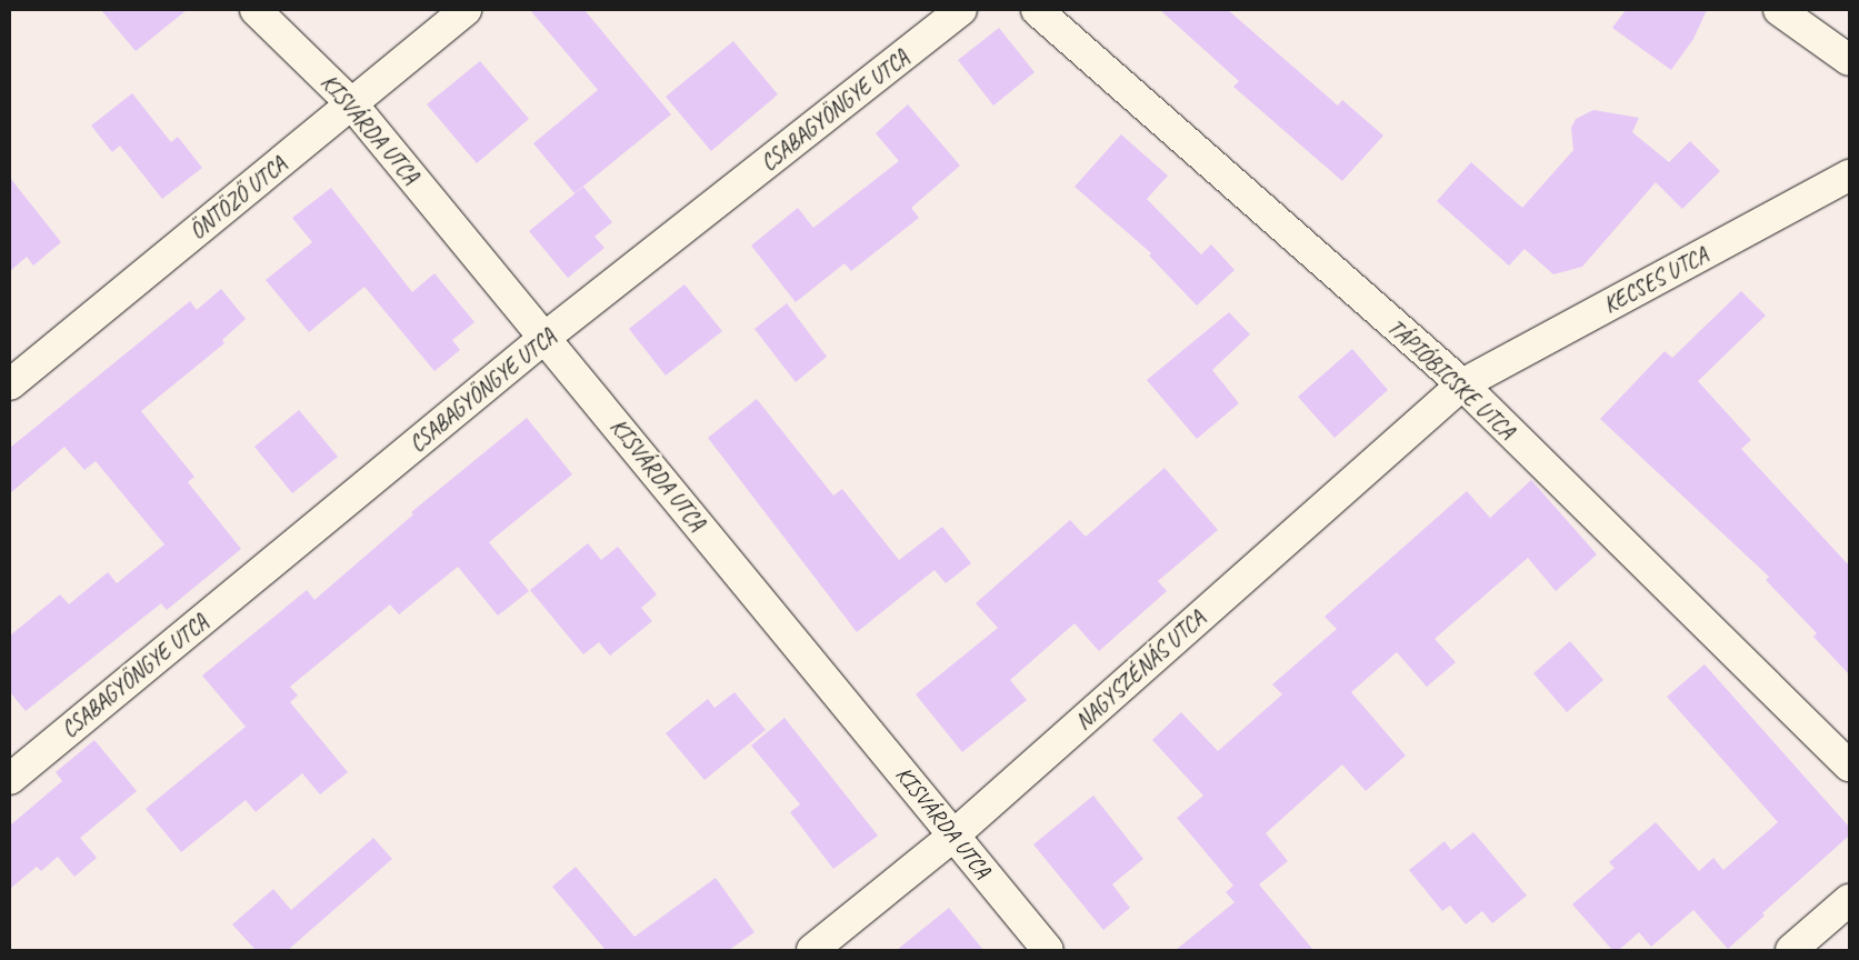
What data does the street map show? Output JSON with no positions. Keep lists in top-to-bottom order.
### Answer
{
  "streets": {
    "street": [
      "CSABAGYÖNGYE UTCA",
      "KISVÁRDA UTCA",
      "ÖNTÖZŐ UTCA",
      "KECSES UTCA",
      "TÁPIÓBICSKE UTCA",
      "NAGYSZÉNÁS UTCA"
    ]
  },
  "crossings": [
    ["CSABAGYÖNGYE UTCA", "KISVÁRDA UTCA"],
    ["KISVÁRDA UTCA", "ÖNTÖZŐ UTCA"],
    ["KISVÁRDA UTCA", "NAGYSZÉNÁS UTCA"],
    ["KECSES UTCA", "TÁPIÓBICSKE UTCA"],
    ["KECSES UTCA", "NAGYSZÉNÁS UTCA"],
    ["TÁPIÓBICSKE UTCA", "NAGYSZÉNÁS UTCA"]
  ]
}
